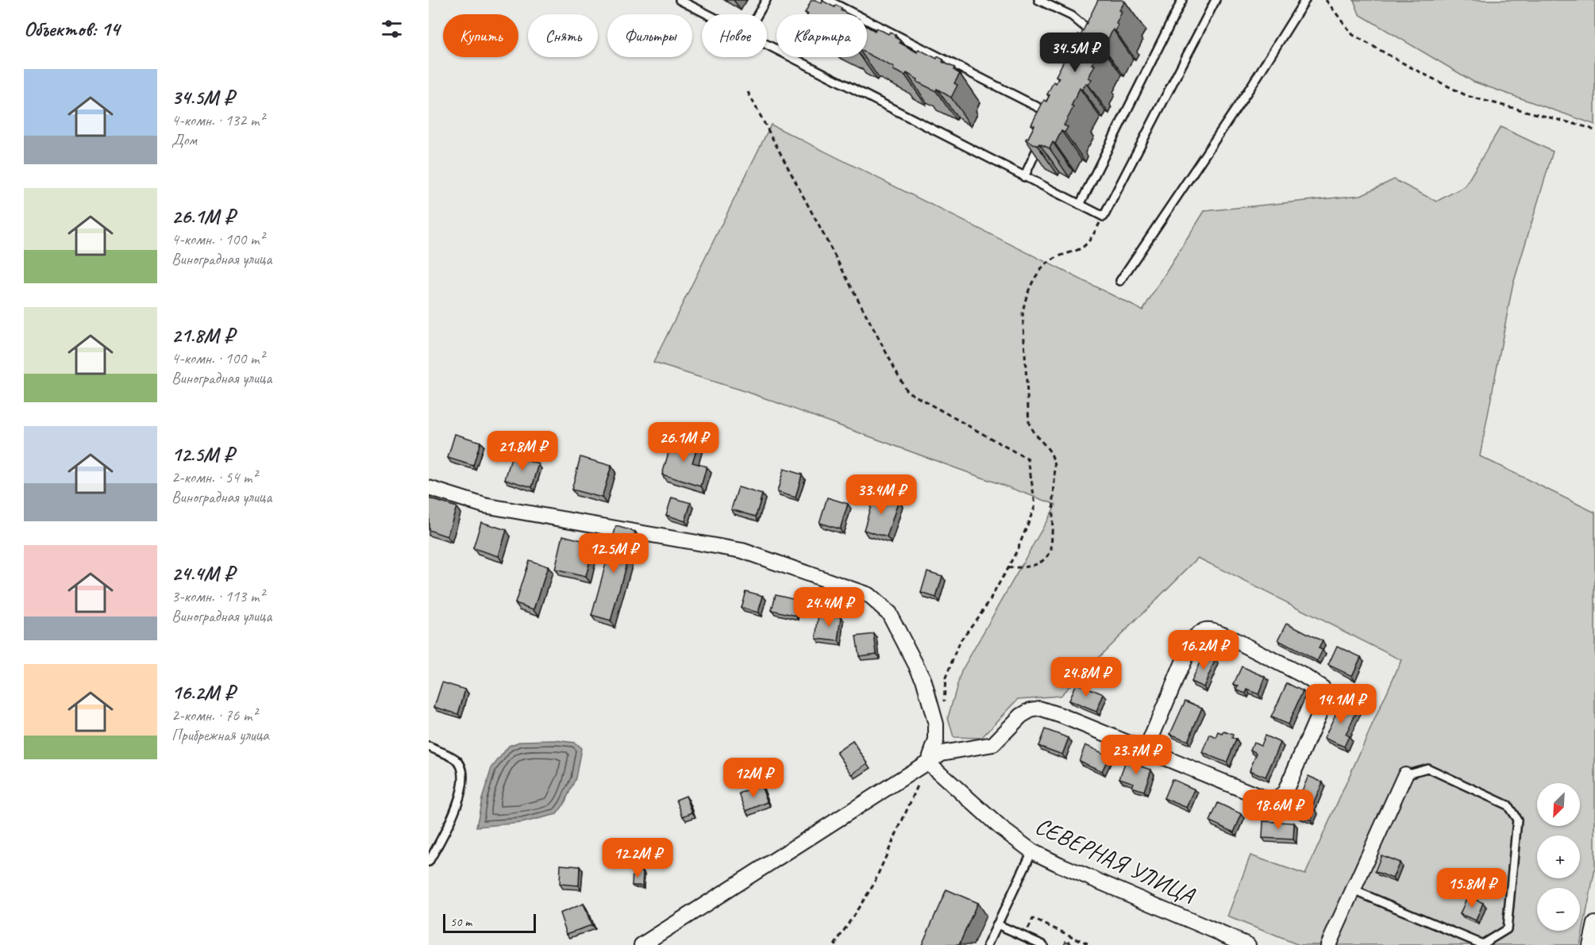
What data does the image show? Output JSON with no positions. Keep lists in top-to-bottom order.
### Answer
{
  "streets": {
    "street": ["СЕВЕРНАЯ УЛИЦА"]
  },
  "scale_bar": "50 m",
  "north": "bottom left",
  "page": {
    "heading": "Объектов: 14",
    "chip": [
      "Купить",
      "Снять",
      "Фильтры",
      "Новое",
      "Квартира"
    ],
    "price": [
      "34.5M ₽",
      "26.1M ₽",
      "21.8M ₽",
      "33.4M ₽",
      "12.5M ₽",
      "24.4M ₽",
      "16.2M ₽",
      "24.8M ₽",
      "14.1M ₽",
      "23.7M ₽",
      "12M ₽",
      "18.6M ₽",
      "12.2M ₽",
      "15.8M ₽"
    ],
    "list": [
      {
        "name": "34.5M ₽",
        "note": "4-комн. · 132 m² · Дом"
      },
      {
        "name": "26.1M ₽",
        "note": "4-комн. · 100 m² · Виноградная улица"
      },
      {
        "name": "21.8M ₽",
        "note": "4-комн. · 100 m² · Виноградная улица"
      },
      {
        "name": "12.5M ₽",
        "note": "2-комн. · 54 m² · Виноградная улица"
      },
      {
        "name": "24.4M ₽",
        "note": "3-комн. · 113 m² · Виноградная улица"
      },
      {
        "name": "16.2M ₽",
        "note": "2-комн. · 76 m² · Прибрежная улица"
      }
    ],
    "map_buttons": ["+", "−"],
    "scale": "50 m"
  }
}
